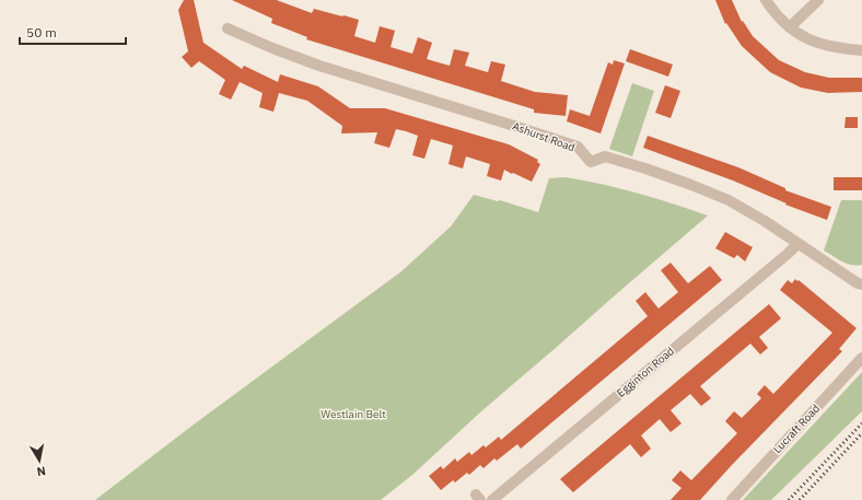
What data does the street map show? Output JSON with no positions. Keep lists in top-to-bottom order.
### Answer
{
  "streets": {
    "street": ["Ashurst Road", "Egginton Road", "Lucraft Road"]
  },
  "crossings": [
    ["Ashurst Road", "Egginton Road"]
  ],
  "parks": ["Westlain Belt"],
  "scale_bar": "50 m",
  "north": "bottom"
}
